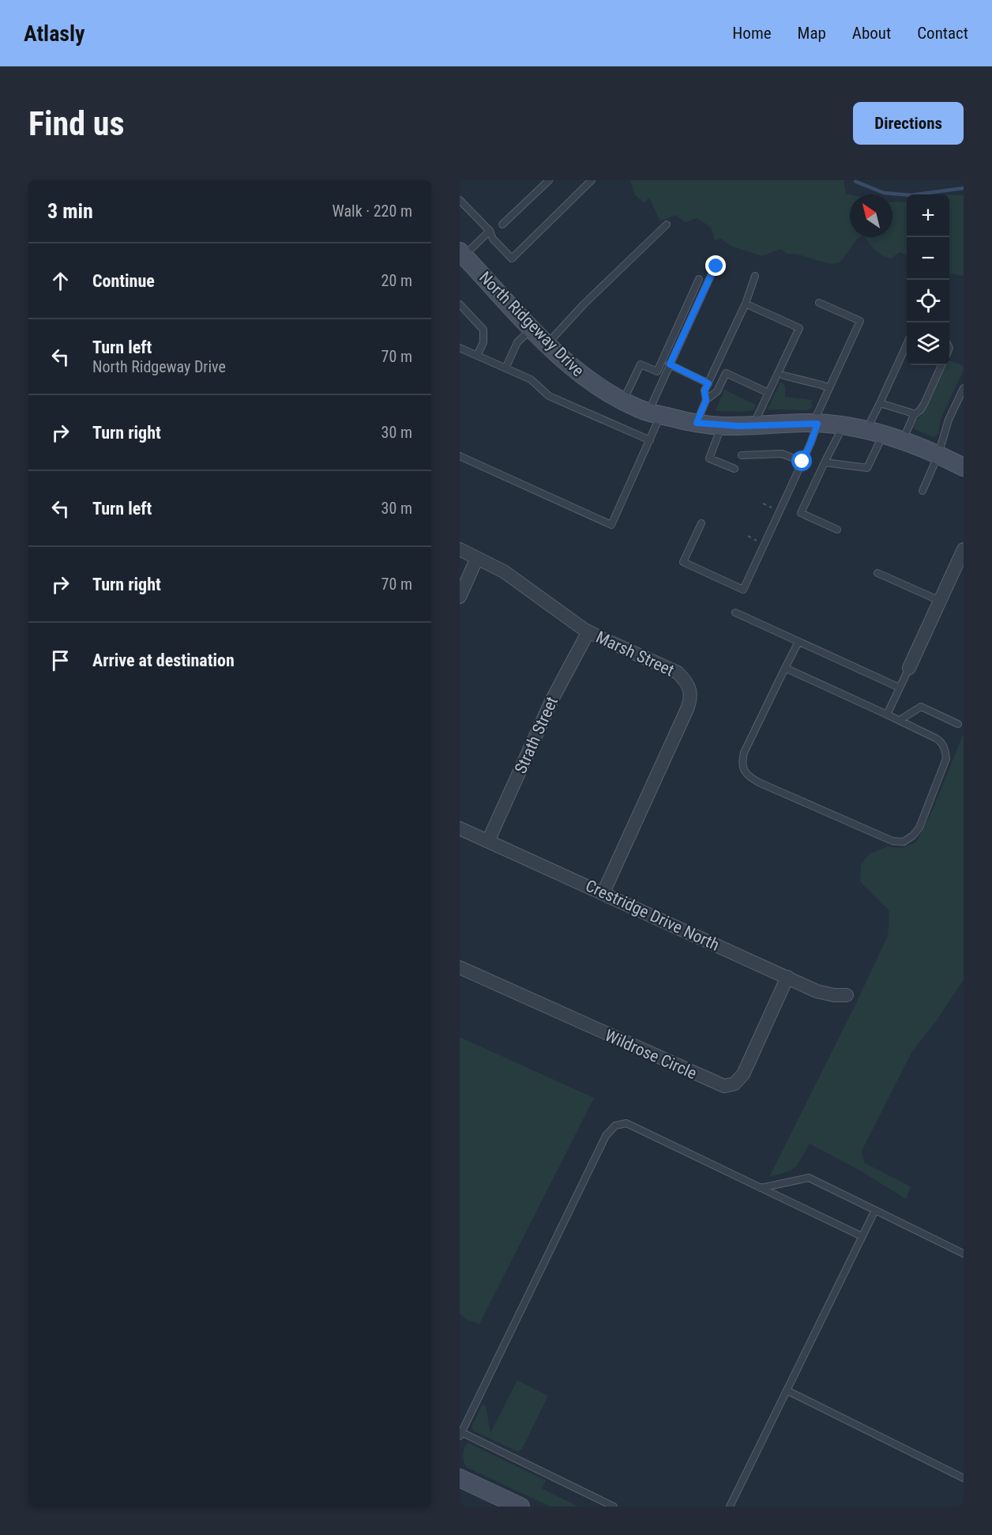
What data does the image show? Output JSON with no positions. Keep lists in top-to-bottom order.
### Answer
{
  "streets": {
    "street": [
      "North Ridgeway Drive",
      "Marsh Street",
      "Strath Street",
      "Crestridge Drive North",
      "Wildrose Circle"
    ]
  },
  "crossings": [
    ["Marsh Street", "Strath Street"],
    ["Marsh Street", "Crestridge Drive North"],
    ["Strath Street", "Crestridge Drive North"],
    ["Crestridge Drive North", "Wildrose Circle"]
  ],
  "north": "top left",
  "page": {
    "header": "Atlasly",
    "nav": [
      "Home",
      "Map",
      "About",
      "Contact"
    ],
    "buttons": "Directions",
    "title": "Find us",
    "heading": ["3 min", "Walk · 220 m"],
    "map_buttons": ["+", "−"],
    "list": [
      ["Continue", "20 m"],
      ["Turn left", "North Ridgeway Drive", "70 m"],
      ["Turn right", "30 m"],
      ["Turn left", "30 m"],
      ["Turn right", "70 m"],
      "Arrive at destination"
    ]
  }
}
